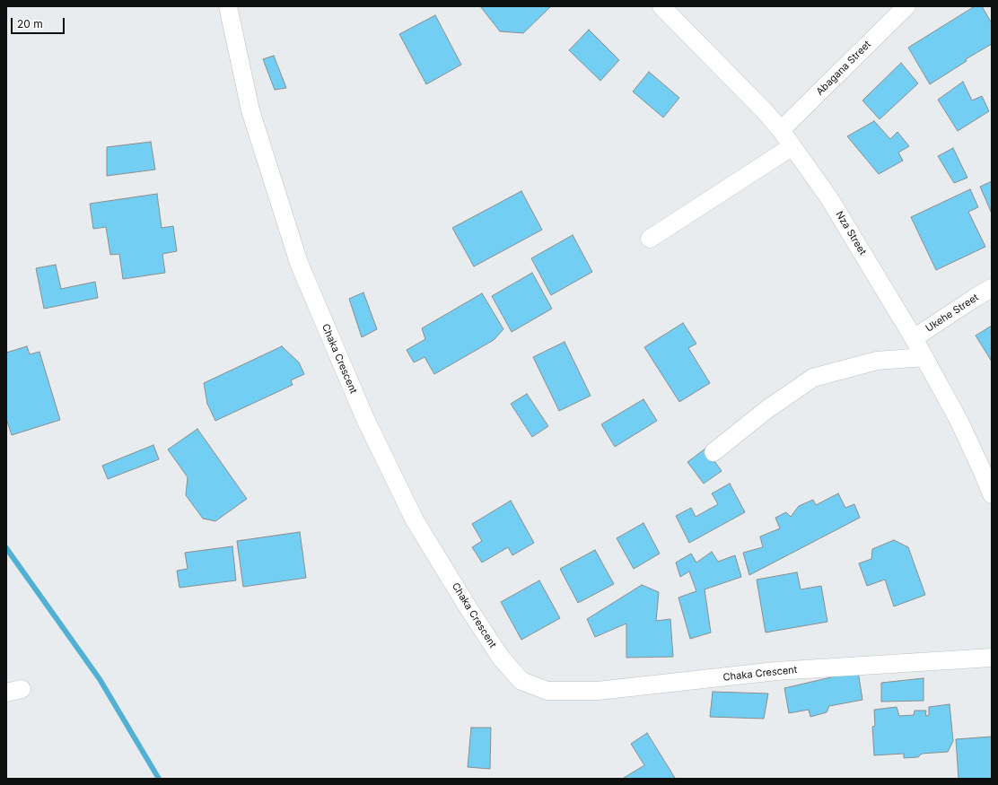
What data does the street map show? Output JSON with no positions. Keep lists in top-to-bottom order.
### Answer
{
  "streets": {
    "street": [
      "Abagana Street",
      "Nza Street",
      "Ukehe Street",
      "Chaka Crescent"
    ]
  },
  "crossings": [
    ["Abagana Street", "Nza Street"],
    ["Nza Street", "Ukehe Street"]
  ],
  "scale_bar": "20 m"
}
